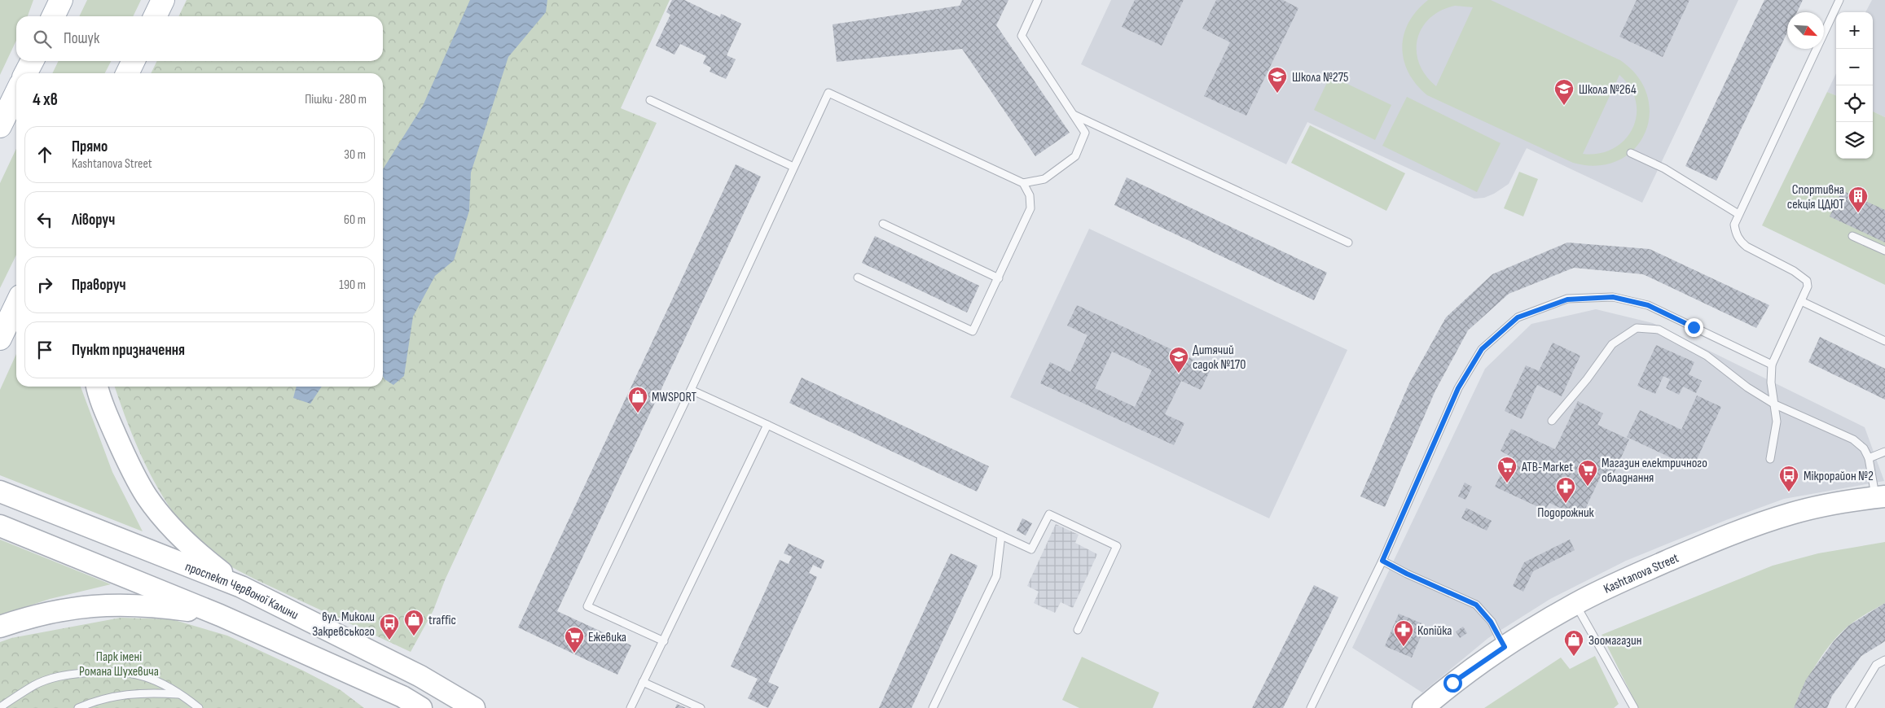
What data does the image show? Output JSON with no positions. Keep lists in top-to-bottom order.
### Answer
{
  "streets": {
    "main road": ["Kashtanova Street", "проспект Червоної Калини"]
  },
  "parks": ["Парк імені Романа Шухевича"],
  "places": {
    "school or university": ["Школа №275", "Школа №264", "Дитячий садок №170"],
    "building": ["Спортивна секція ЦДЮТ"],
    "shop": ["MWSPORT", "traffic", "Зоомагазин"],
    "supermarket": ["ATB-Market", "Магазин електричного обладнання", "Ежевика"],
    "bus stop": ["Мікрорайон №2", "вул. Миколи Закревського"],
    "pharmacy": ["Подорожник", "Копійка"]
  },
  "north": "bottom right",
  "page": {
    "map_buttons": ["+", "−"],
    "search": "Пошук",
    "heading": ["4 хв", "Пішки · 280 m"],
    "list": [
      ["Прямо", "Kashtanova Street", "30 m"],
      ["Ліворуч", "60 m"],
      ["Праворуч", "190 m"],
      "Пункт призначення"
    ]
  }
}
